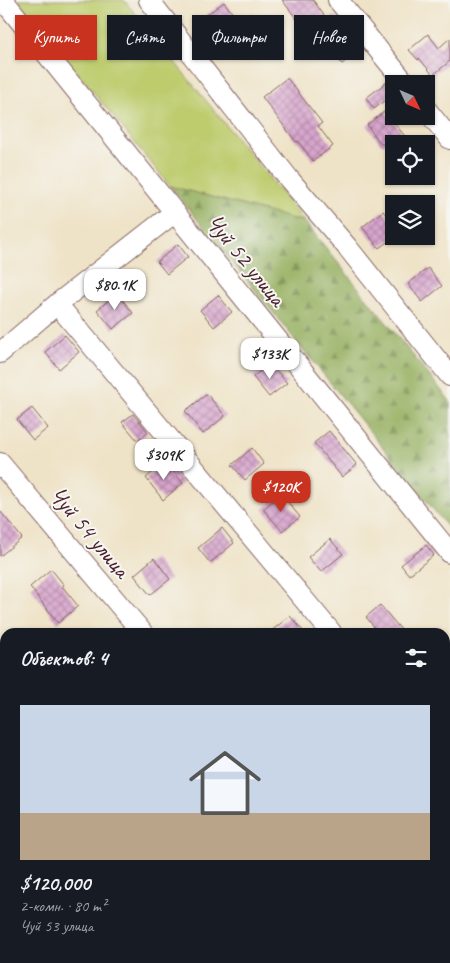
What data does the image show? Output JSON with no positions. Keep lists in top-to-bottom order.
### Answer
{
  "streets": {
    "street": ["Чуй 52 улица", "Чуй 54 улица"]
  },
  "north": "bottom right",
  "page": {
    "chip": [
      "Купить",
      "Снять",
      "Фильтры",
      "Новое"
    ],
    "price": [
      "$80.1K",
      "$133K",
      "$309K",
      "$120K"
    ],
    "heading": "Объектов: 4",
    "list": [
      {
        "name": "$120,000",
        "note": "2-комн. · 80 m² · Чуй 53 улица"
      }
    ]
  }
}
